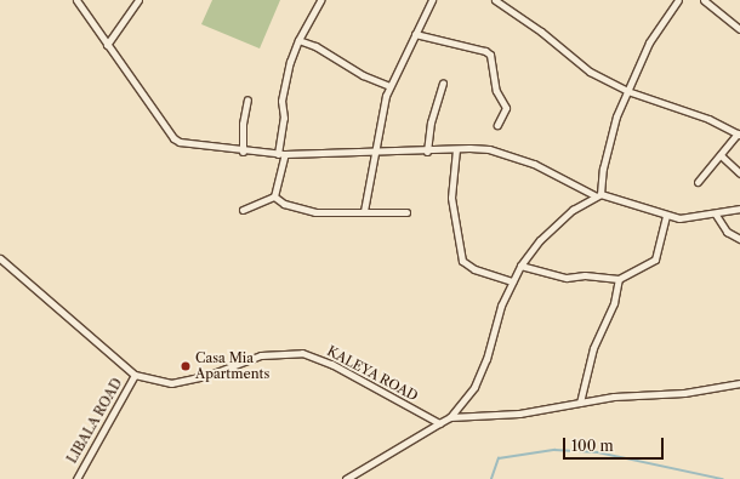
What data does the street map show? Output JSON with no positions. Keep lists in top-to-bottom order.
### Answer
{
  "streets": {
    "street": ["KALEYA ROAD", "LIBALA ROAD"]
  },
  "crossings": [
    ["KALEYA ROAD", "LIBALA ROAD"]
  ],
  "places": ["Casa Mia Apartments"],
  "scale_bar": "100 m"
}
